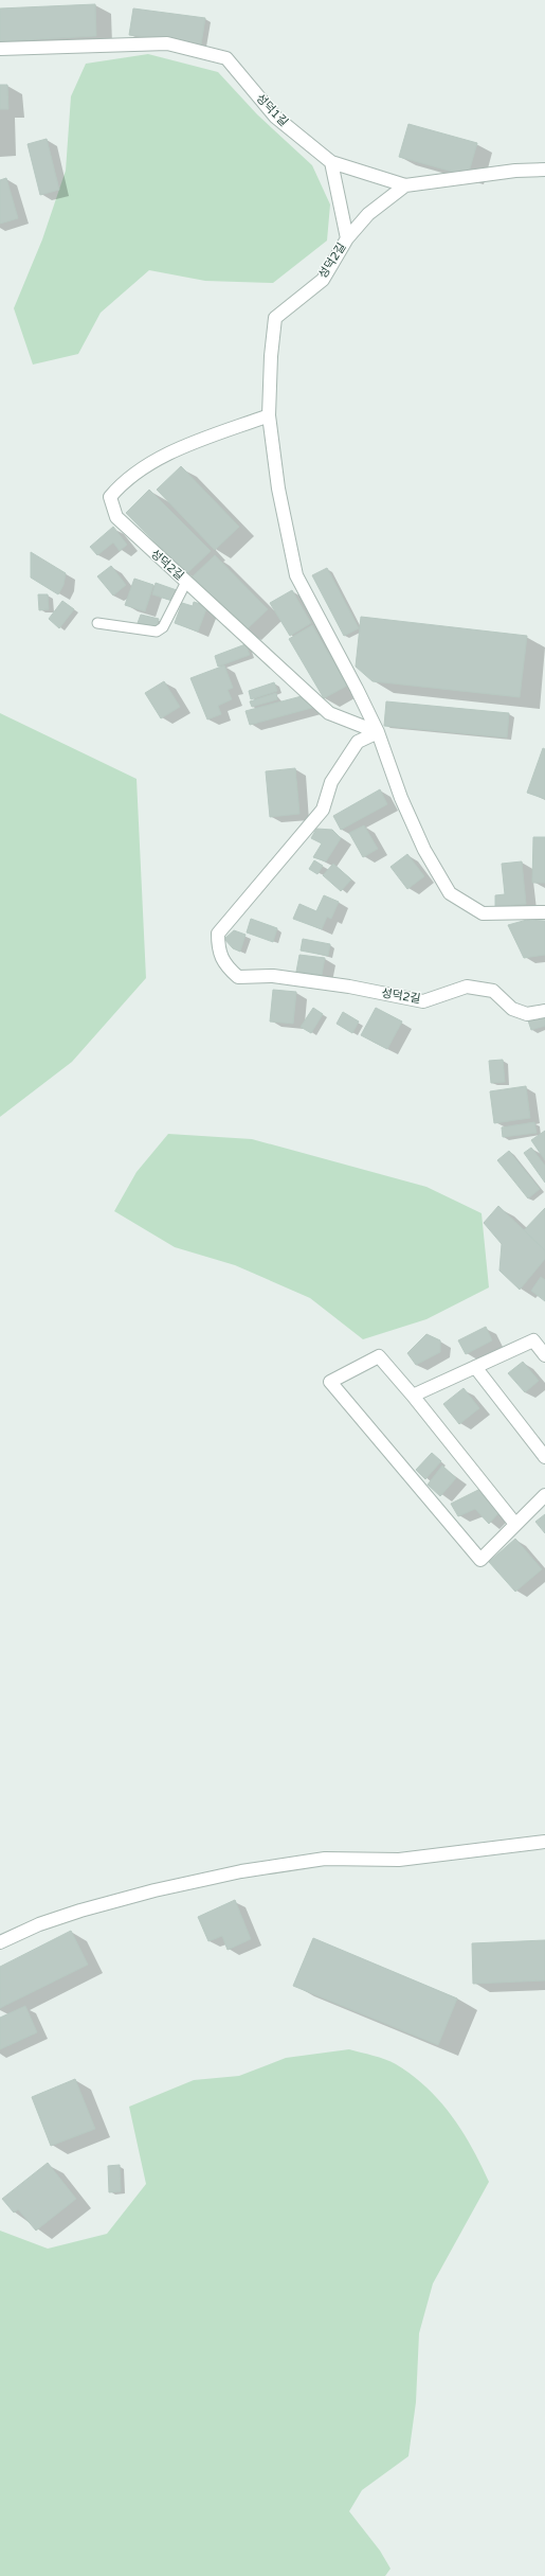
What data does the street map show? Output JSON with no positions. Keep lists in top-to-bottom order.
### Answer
{
  "streets": {
    "street": ["성덕1길", "성덕2길"]
  },
  "crossings": [
    ["성덕1길", "성덕2길"]
  ]
}
